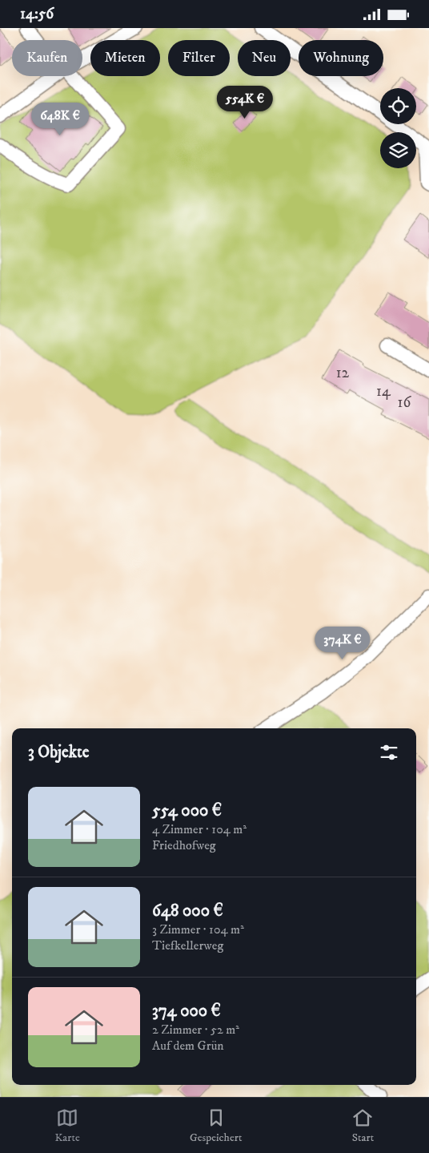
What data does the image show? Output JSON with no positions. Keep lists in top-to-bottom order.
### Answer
{
  "house_numbers": ["12", "14", "16"],
  "page": {
    "status": "14:56",
    "chip": [
      "Kaufen",
      "Mieten",
      "Filter",
      "Neu",
      "Wohnung"
    ],
    "price": ["554K €", "648K €", "374K €"],
    "heading": "3 Objekte",
    "list": [
      {
        "name": "554 000 €",
        "note": "4 Zimmer · 104 m² · Friedhofweg"
      },
      {
        "name": "648 000 €",
        "note": "3 Zimmer · 104 m² · Tiefkellerweg"
      },
      {
        "name": "374 000 €",
        "note": "2 Zimmer · 52 m² · Auf dem Grün"
      }
    ],
    "tabs": ["Karte", "Gespeichert", "Start"]
  }
}
